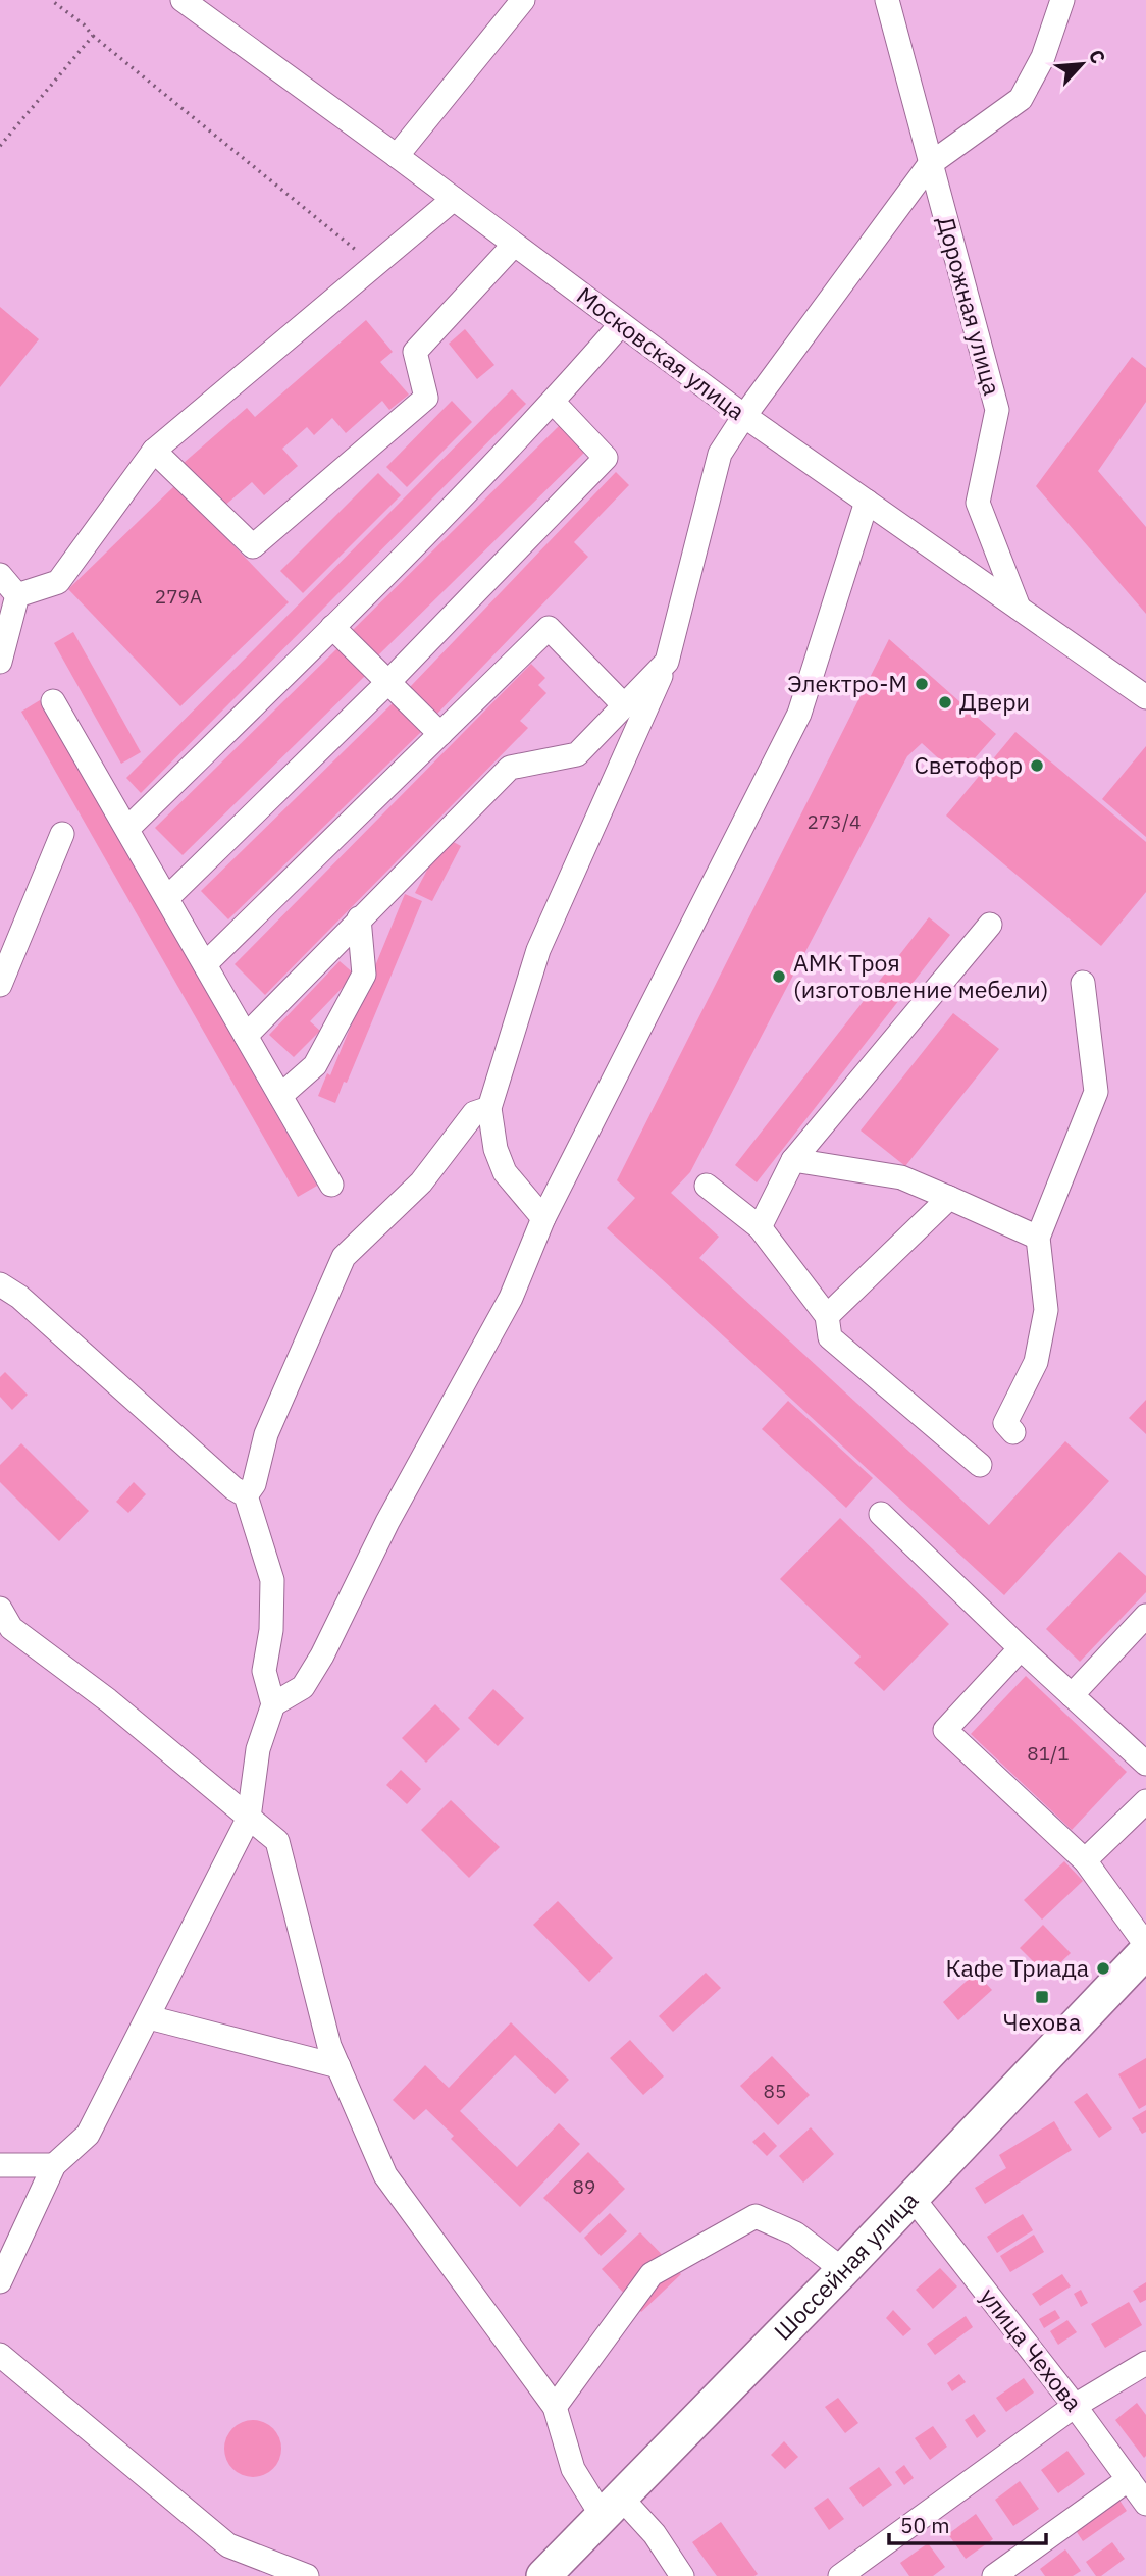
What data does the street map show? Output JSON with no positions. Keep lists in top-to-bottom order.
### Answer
{
  "streets": {
    "highway": ["Шоссейная улица"],
    "street": ["Дорожная улица", "Московская улица", "улица Чехова"]
  },
  "crossings": [
    ["Дорожная улица", "Московская улица"],
    ["Шоссейная улица", "улица Чехова"]
  ],
  "places": {
    "other": [
      "Электро-М",
      "Двери",
      "Светофор",
      "АМК Троя (изготовление мебели)",
      "Кафе Триада"
    ],
    "transit": ["Чехова"]
  },
  "house_numbers": [
    "279А",
    "273/4",
    "81/1",
    "85",
    "89"
  ],
  "scale_bar": "50 m",
  "north": "top right"
}
